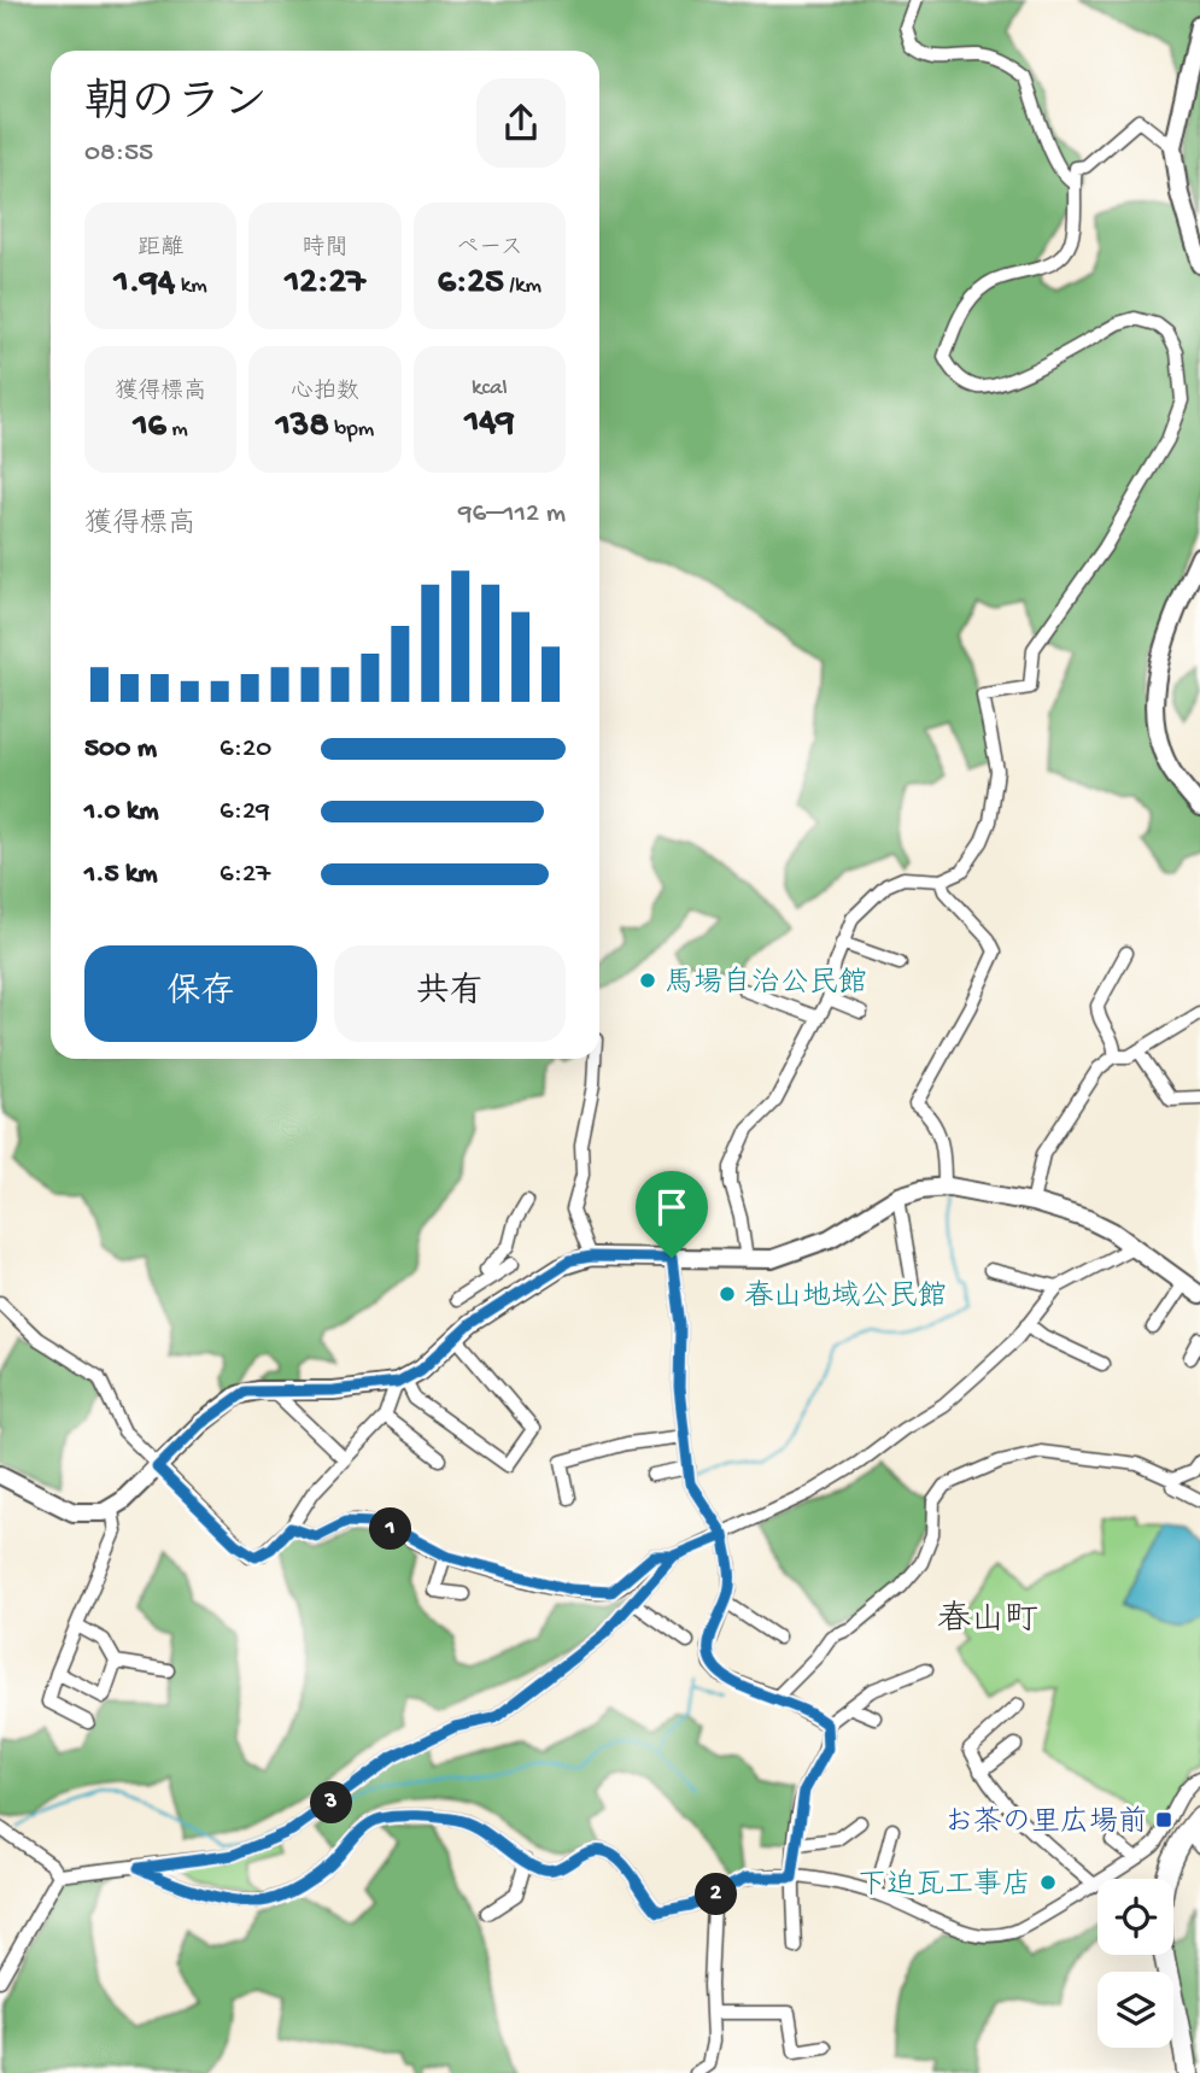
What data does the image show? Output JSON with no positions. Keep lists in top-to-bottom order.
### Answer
{
  "districts": ["春山町"],
  "places": {
    "other": ["馬場自治公民館", "春山地域公民館", "下迫瓦工事店"],
    "transit": ["お茶の里広場前"]
  },
  "page": {
    "heading": ["朝のラン", "08:55"],
    "stats": [
      ["距離", "1.94 km"],
      ["時間", "12:27"],
      ["ペース", "6:25 /km"],
      ["獲得標高", "16 m"],
      ["心拍数", "138 bpm"],
      ["kcal", "149"]
    ],
    "chart": ["獲得標高", "96–112 m"],
    "list": [
      {
        "name": "500 m",
        "note": "6:20"
      },
      {
        "name": "1.0 km",
        "note": "6:29"
      },
      {
        "name": "1.5 km",
        "note": "6:27"
      }
    ],
    "buttons": ["保存", "共有"],
    "pins": ["1", "3", "2"]
  }
}
